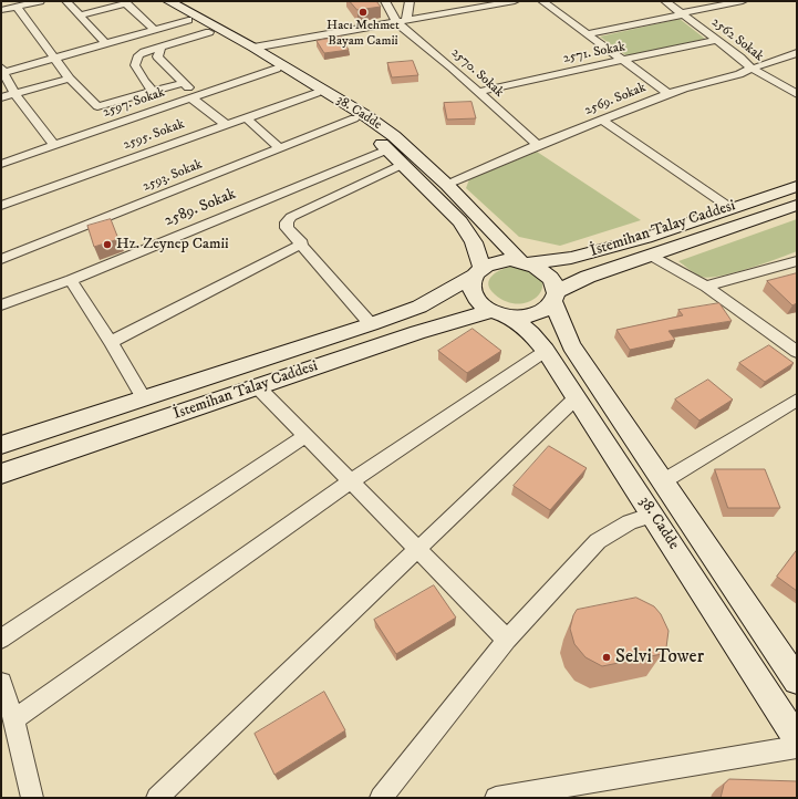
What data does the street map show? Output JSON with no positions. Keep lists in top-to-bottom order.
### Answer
{
  "streets": {
    "street": [
      "2562 Sokak",
      "2571. Sokak",
      "2570. Sokak",
      "2569. Sokak",
      "2597. Sokak",
      "38. Cadde",
      "2595. Sokak",
      "2593. Sokak",
      "2589. Sokak",
      "İstemihan Talay Caddesi"
    ]
  },
  "crossings": [
    ["2562 Sokak", "2571. Sokak"],
    ["2562 Sokak", "2569. Sokak"],
    ["2571. Sokak", "2570. Sokak"],
    ["2570. Sokak", "2569. Sokak"],
    ["2569. Sokak", "38. Cadde"],
    ["2597. Sokak", "38. Cadde"],
    ["38. Cadde", "2595. Sokak"],
    ["38. Cadde", "2593. Sokak"],
    ["38. Cadde", "2589. Sokak"],
    ["38. Cadde", "İstemihan Talay Caddesi"]
  ],
  "places": ["Hacı Mehmet Bayam Camii", "Hz. Zeynep Camii", "Selvi Tower"]
}
